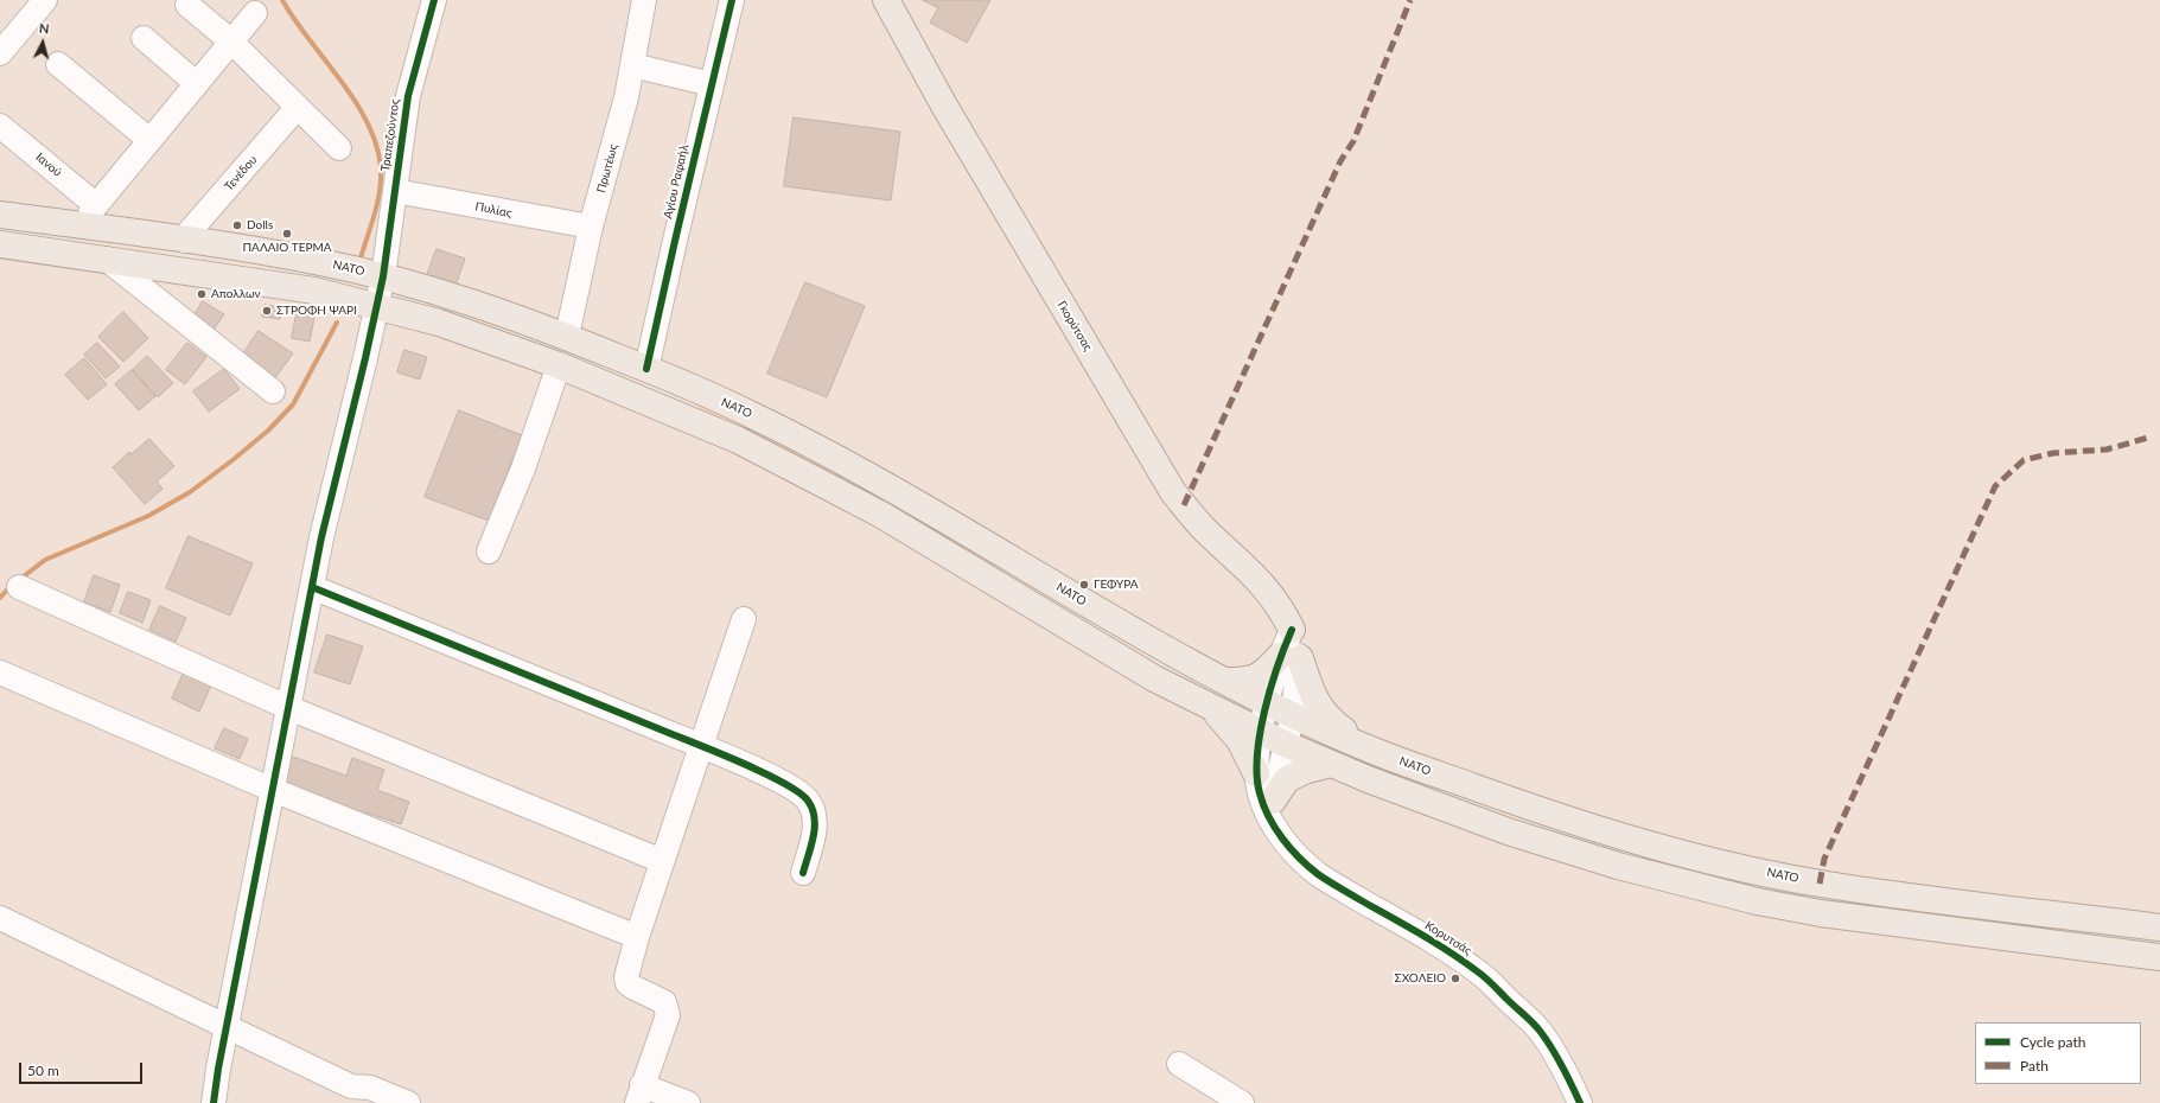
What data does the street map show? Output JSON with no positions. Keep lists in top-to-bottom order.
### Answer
{
  "streets": {
    "main road": ["ΝΑΤΟ", "Γκορύτσας"],
    "street": [
      "Τραπεζούντος",
      "Ιανού",
      "Πρωτέως",
      "Τενέδου",
      "Αγίου Ραφαήλ",
      "Πυλίας",
      "Κορυτσάς"
    ]
  },
  "crossings": [
    ["Τραπεζούντος", "Πυλίας"],
    ["Τραπεζούντος", "ΝΑΤΟ"],
    ["Ιανού", "ΝΑΤΟ"],
    ["Πρωτέως", "Πυλίας"],
    ["Πρωτέως", "ΝΑΤΟ"],
    ["Τενέδου", "ΝΑΤΟ"],
    ["Αγίου Ραφαήλ", "ΝΑΤΟ"],
    ["ΝΑΤΟ", "Κορυτσάς"]
  ],
  "places": [
    "Dolls",
    "ΠΑΛΑΙΟ ΤΕΡΜΑ",
    "Απολλων",
    "ΣΤΡΟΦΗ ΨΑΡΙ",
    "ΓΕΦΥΡΑ",
    "ΣΧΟΛΕΙΟ"
  ],
  "legend": ["Cycle path", "Path"],
  "scale_bar": "50 m",
  "north": "top"
}
